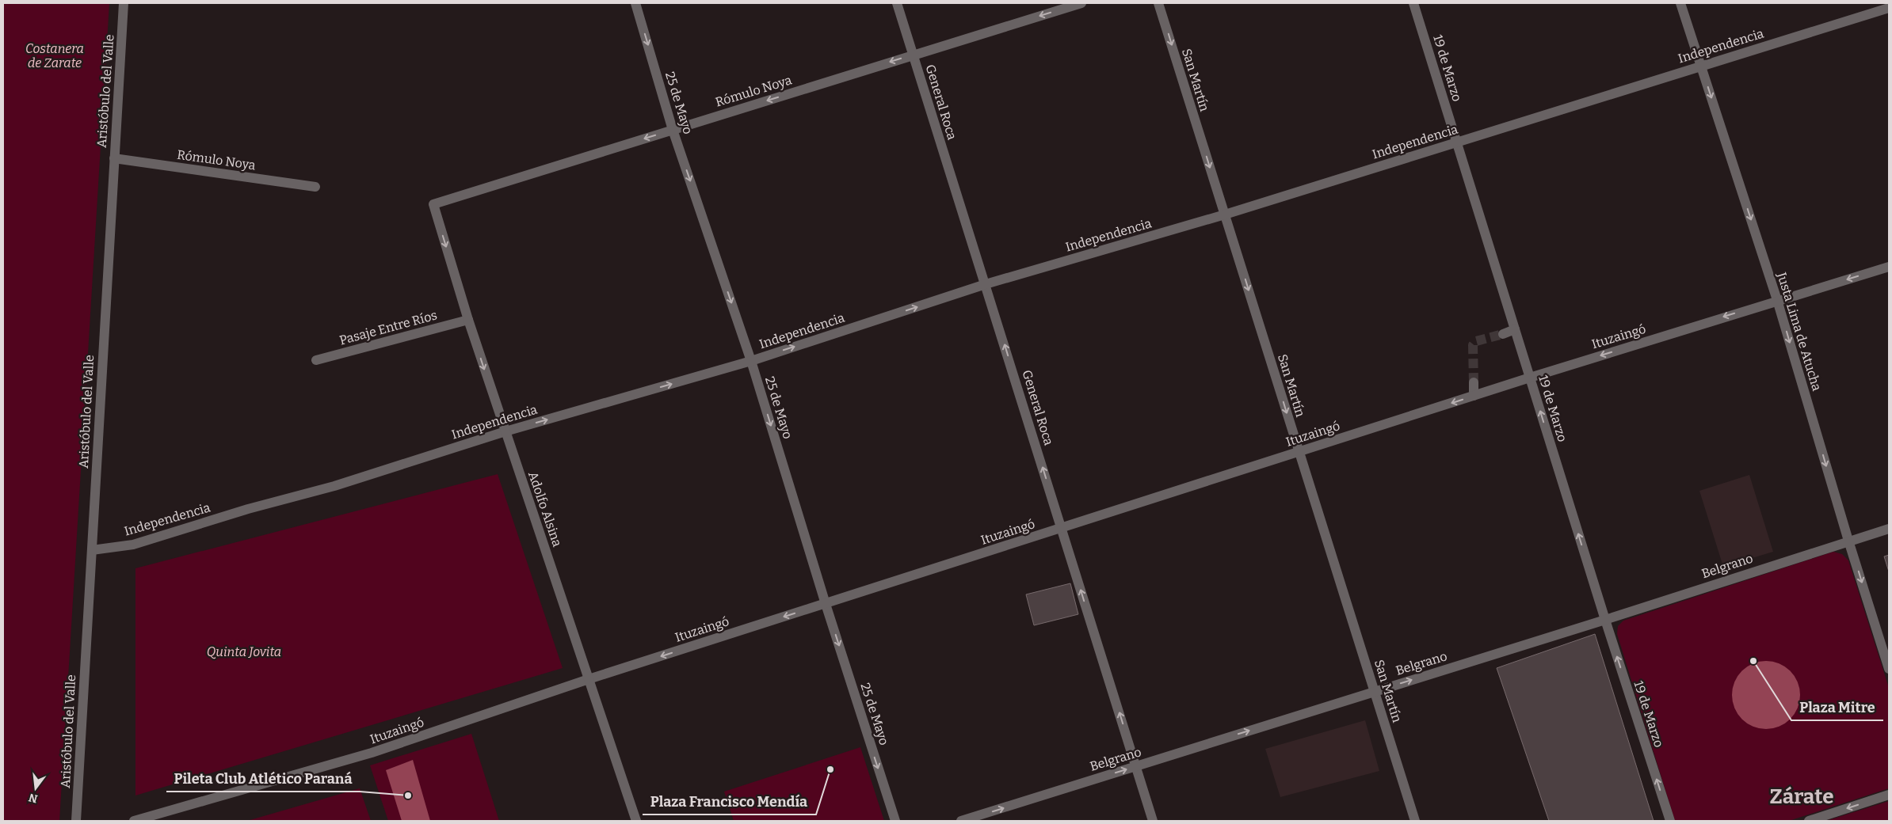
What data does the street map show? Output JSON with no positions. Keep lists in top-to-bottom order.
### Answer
{
  "streets": {
    "street": [
      "Independencia",
      "19 de Marzo",
      "San Martín",
      "Aristóbulo del Valle",
      "Rómulo Noya",
      "General Roca",
      "25 de Mayo",
      "Pasaje Entre Ríos",
      "Justa Lima de Atucha",
      "Ituzaingó",
      "Adolfo Alsina",
      "Belgrano"
    ]
  },
  "crossings": [
    ["Independencia", "19 de Marzo"],
    ["Independencia", "San Martín"],
    ["Independencia", "Aristóbulo del Valle"],
    ["Independencia", "General Roca"],
    ["Independencia", "25 de Mayo"],
    ["Independencia", "Justa Lima de Atucha"],
    ["Independencia", "Adolfo Alsina"],
    ["19 de Marzo", "Ituzaingó"],
    ["19 de Marzo", "Belgrano"],
    ["San Martín", "Ituzaingó"],
    ["San Martín", "Belgrano"],
    ["Aristóbulo del Valle", "Rómulo Noya"],
    ["Rómulo Noya", "General Roca"],
    ["Rómulo Noya", "25 de Mayo"],
    ["Rómulo Noya", "Adolfo Alsina"],
    ["General Roca", "Ituzaingó"],
    ["General Roca", "Belgrano"],
    ["25 de Mayo", "Ituzaingó"],
    ["Pasaje Entre Ríos", "Adolfo Alsina"],
    ["Justa Lima de Atucha", "Ituzaingó"],
    ["Justa Lima de Atucha", "Belgrano"],
    ["Ituzaingó", "Adolfo Alsina"]
  ],
  "one_way": [
    "19 de Marzo",
    "San Martín",
    "Rómulo Noya",
    "General Roca",
    "25 de Mayo",
    "Justa Lima de Atucha",
    "Ituzaingó",
    "Adolfo Alsina",
    "Belgrano"
  ],
  "districts": ["Zárate"],
  "parks": ["Costanera de Zarate", "Quinta Jovita"],
  "places": ["Plaza Mitre", "Plaza Francisco Mendía", "Pileta Club Atlético Paraná"],
  "north": "bottom"
}
